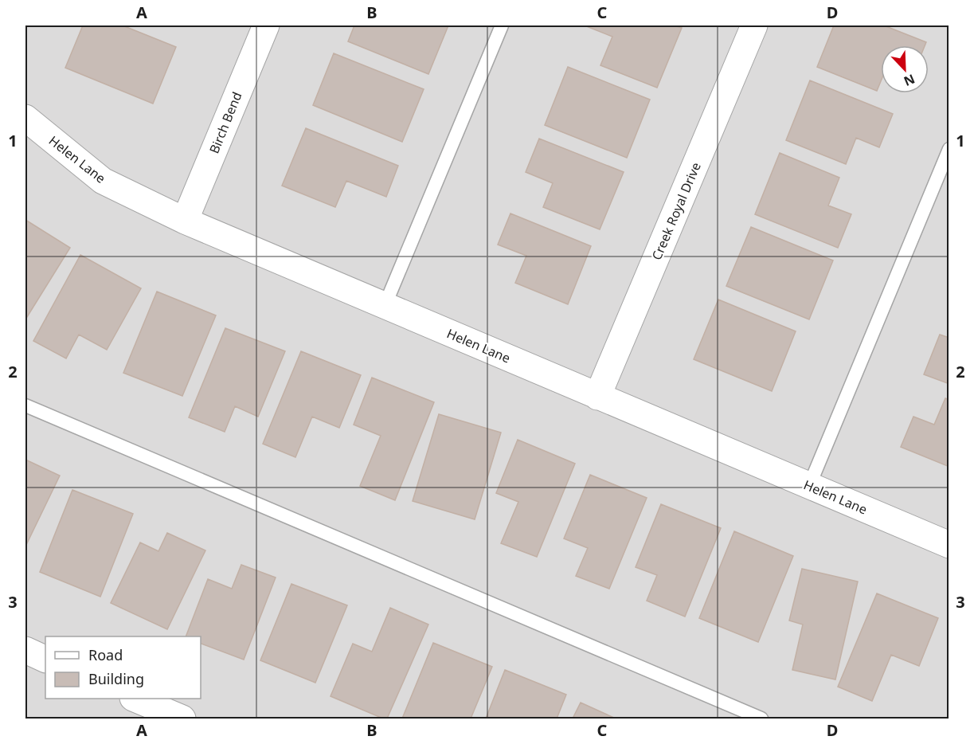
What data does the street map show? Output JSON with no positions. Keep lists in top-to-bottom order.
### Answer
{
  "streets": {
    "street": ["Birch Bend", "Helen Lane", "Creek Royal Drive"]
  },
  "crossings": [
    ["Birch Bend", "Helen Lane"],
    ["Helen Lane", "Creek Royal Drive"]
  ],
  "legend": ["Road", "Building"],
  "north": "bottom right",
  "grid": {
    "columns": [
      "A",
      "B",
      "C",
      "D"
    ],
    "rows": ["1", "2", "3"]
  }
}
